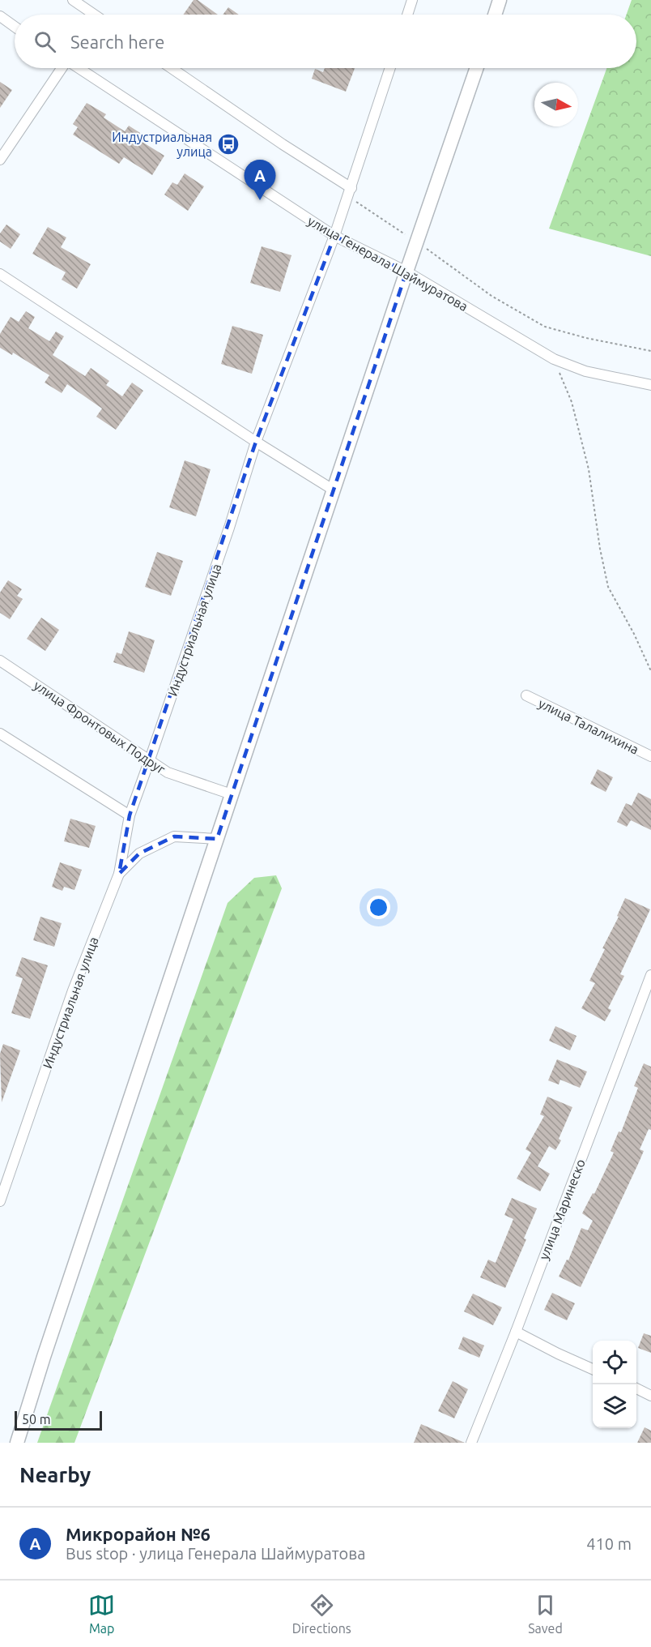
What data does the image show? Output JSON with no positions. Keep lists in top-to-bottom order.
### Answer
{
  "streets": {
    "street": [
      "улица Генерала Шаймуратова",
      "Индустриальная улица",
      "улица Талалихина",
      "улица Фронтовых Подруг",
      "улица Маринеско"
    ]
  },
  "crossings": [
    ["улица Генерала Шаймуратова", "Индустриальная улица"],
    ["Индустриальная улица", "улица Фронтовых Подруг"]
  ],
  "places": {
    "bus stop": ["Индустриальная улица"]
  },
  "scale_bar": "50 m",
  "north": "right",
  "page": {
    "search": "Search here",
    "pins": "A",
    "scale": "50 m",
    "heading": "Nearby",
    "list": [
      {
        "mark": "A",
        "name": "Микрорайон №6",
        "note": "Bus stop · улица Генерала Шаймуратова",
        "value": "410 m"
      }
    ],
    "nav": ["Map", "Directions", "Saved"]
  }
}
